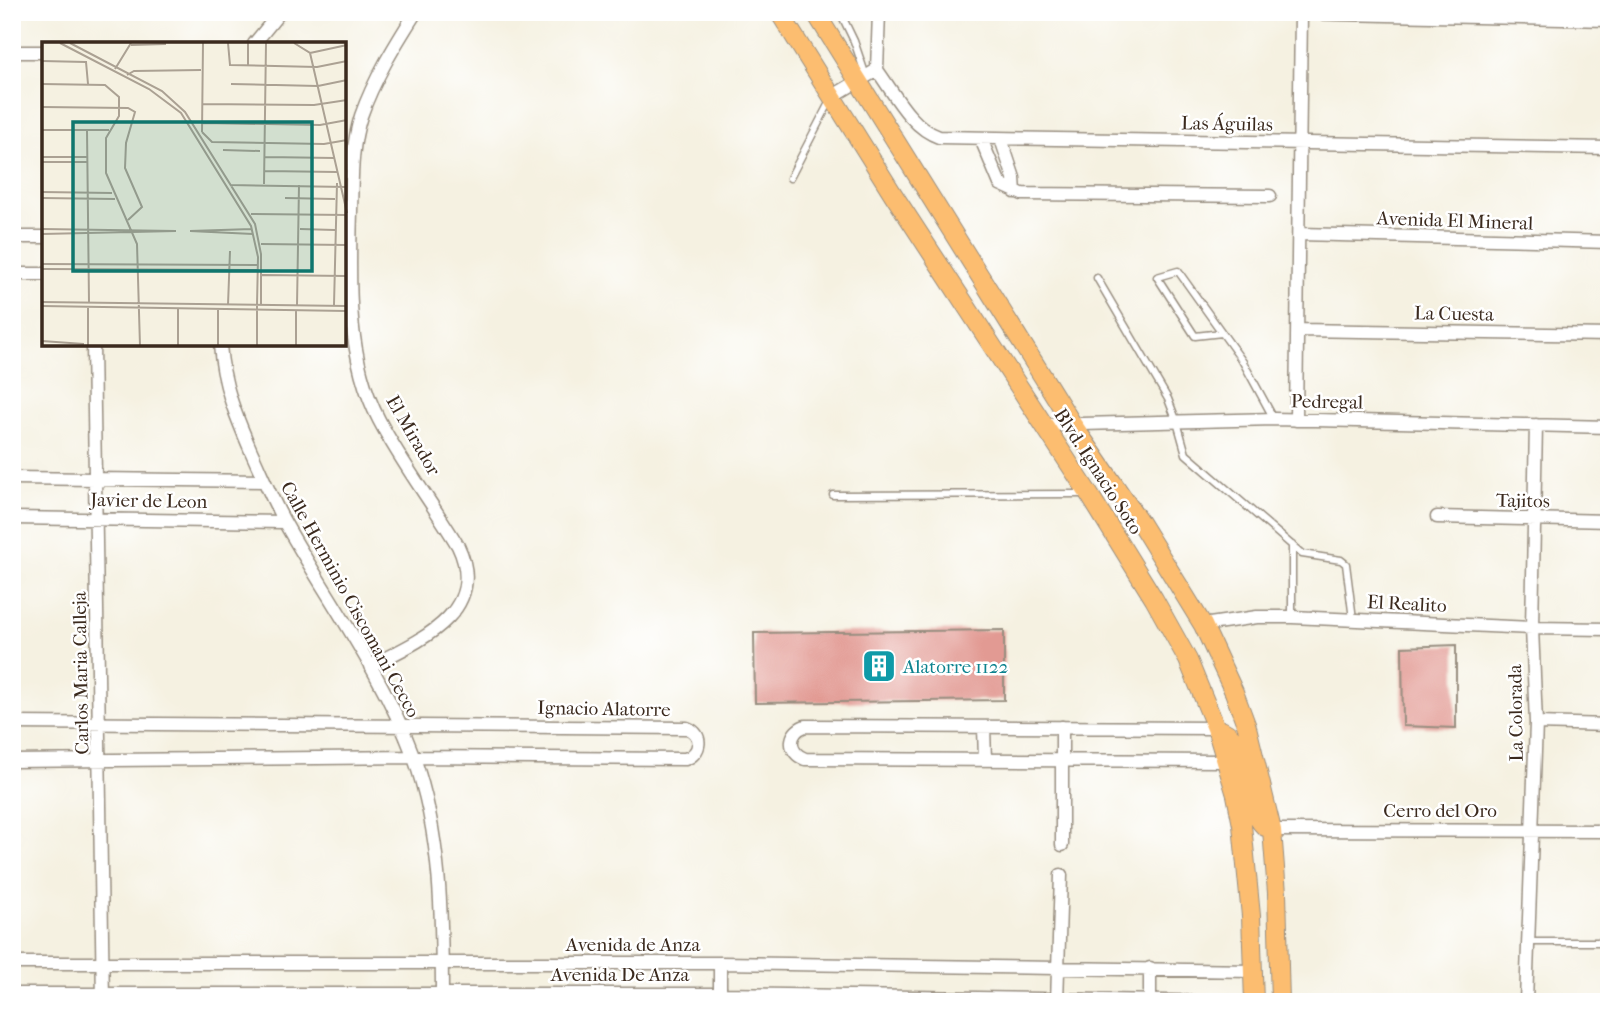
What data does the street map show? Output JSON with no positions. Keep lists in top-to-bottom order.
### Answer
{
  "streets": {
    "main road": ["Blvd. Ignacio Soto"],
    "street": [
      "Las Águilas",
      "Avenida El Mineral",
      "La Cuesta",
      "Pedregal",
      "El Mirador",
      "Javier de Leon",
      "Tajitos",
      "Calle Herminio Ciscomani Cecco",
      "El Realito",
      "Carlos Maria Calleja",
      "Ignacio Alatorre",
      "La Colorada",
      "Cerro del Oro",
      "Avenida de Anza",
      "Avenida De Anza"
    ]
  },
  "crossings": [
    ["Las Águilas", "Blvd. Ignacio Soto"],
    ["Pedregal", "Blvd. Ignacio Soto"],
    ["Pedregal", "La Colorada"],
    ["El Mirador", "Calle Herminio Ciscomani Cecco"],
    ["Blvd. Ignacio Soto", "El Realito"],
    ["Blvd. Ignacio Soto", "Cerro del Oro"],
    ["Blvd. Ignacio Soto", "Avenida de Anza"],
    ["Javier de Leon", "Calle Herminio Ciscomani Cecco"],
    ["Javier de Leon", "Carlos Maria Calleja"],
    ["Tajitos", "La Colorada"],
    ["Calle Herminio Ciscomani Cecco", "Ignacio Alatorre"],
    ["Calle Herminio Ciscomani Cecco", "Avenida de Anza"],
    ["Calle Herminio Ciscomani Cecco", "Avenida De Anza"],
    ["El Realito", "La Colorada"],
    ["Carlos Maria Calleja", "Ignacio Alatorre"],
    ["Carlos Maria Calleja", "Avenida de Anza"],
    ["Carlos Maria Calleja", "Avenida De Anza"],
    ["La Colorada", "Cerro del Oro"]
  ],
  "places": {
    "building": ["Alatorre 1122"]
  }
}
